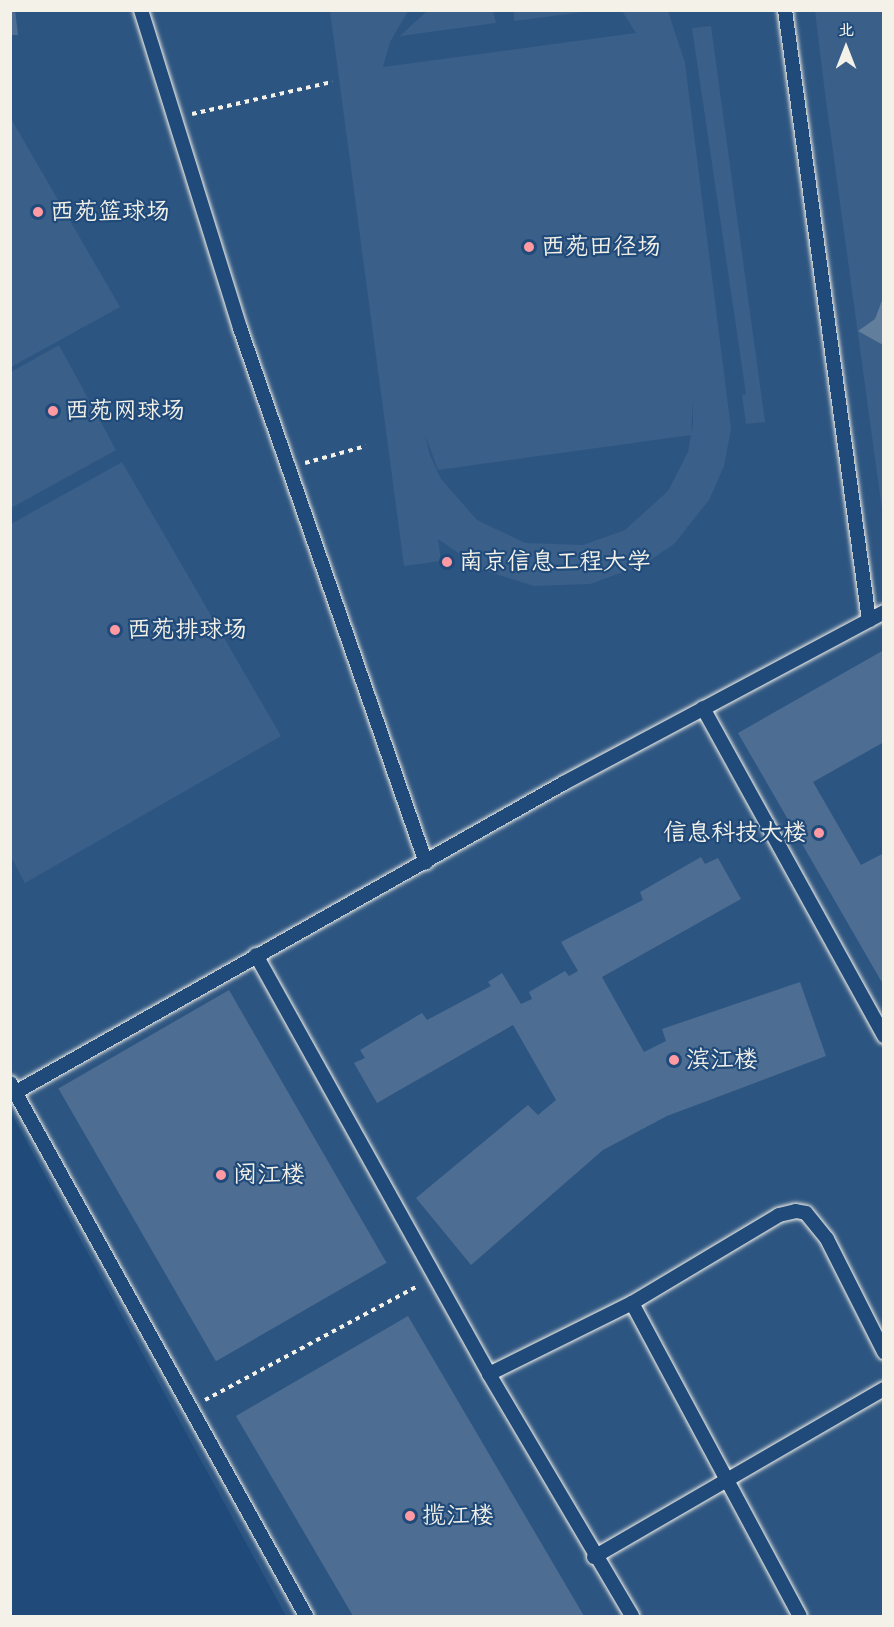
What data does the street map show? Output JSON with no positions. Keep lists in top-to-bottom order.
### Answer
{
  "places": [
    "西苑篮球场",
    "西苑田径场",
    "西苑网球场",
    "南京信息工程大学",
    "西苑排球场",
    "信息科技大楼",
    "滨江楼",
    "阅江楼",
    "揽江楼"
  ],
  "north": "top"
}
